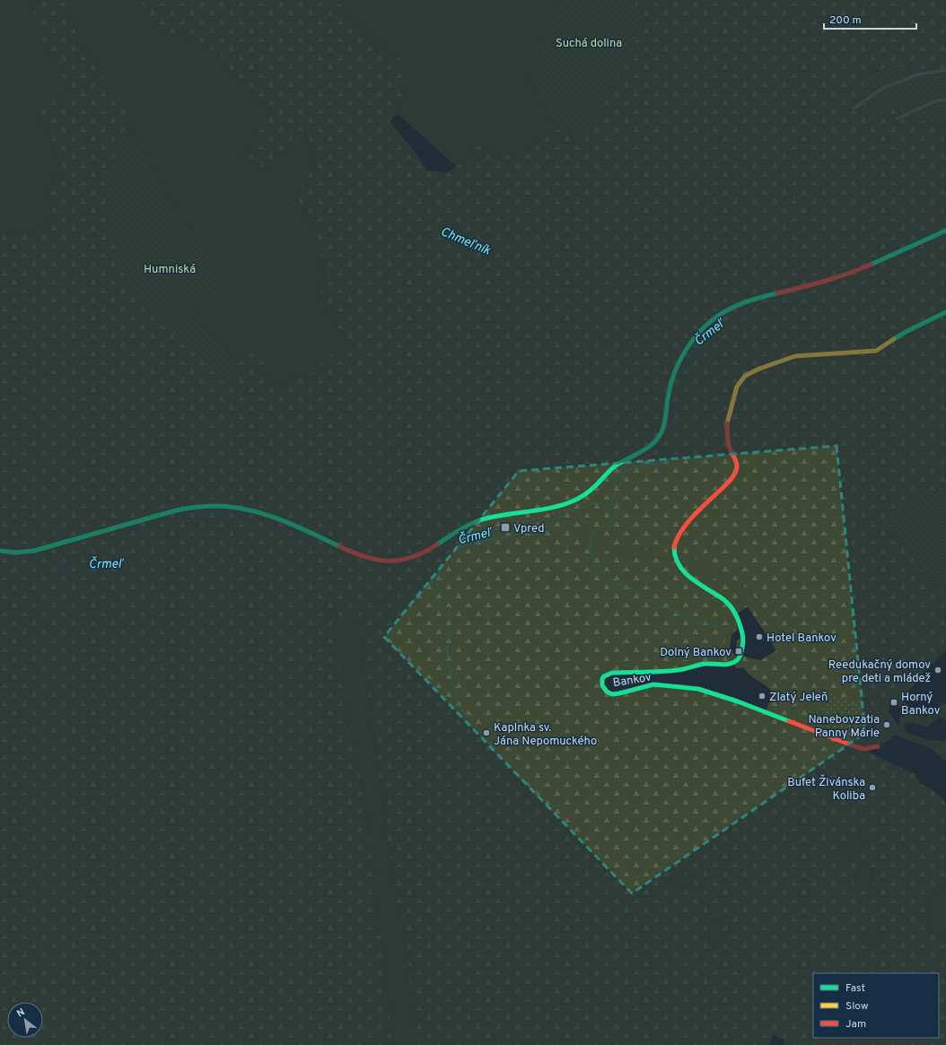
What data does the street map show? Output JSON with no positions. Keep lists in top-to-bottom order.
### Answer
{
  "streets": {
    "main road": ["Bankov"]
  },
  "water": ["Chmeľník", "Črmeľ"],
  "parks": ["Suchá dolina", "Humniská"],
  "places": {
    "transit": ["Vpred", "Dolný Bankov", "Horný Bankov"],
    "other": [
      "Hotel Bankov",
      "Reedukačný domov pre deti a mládež",
      "Zlatý Jeleň",
      "Nanebovzatia Panny Márie",
      "Kaplnka sv. Jána Nepomuckého",
      "Bufet Živánska Koliba"
    ]
  },
  "legend": ["Fast", "Slow", "Jam"],
  "scale_bar": "200 m",
  "north": "top left"
}
